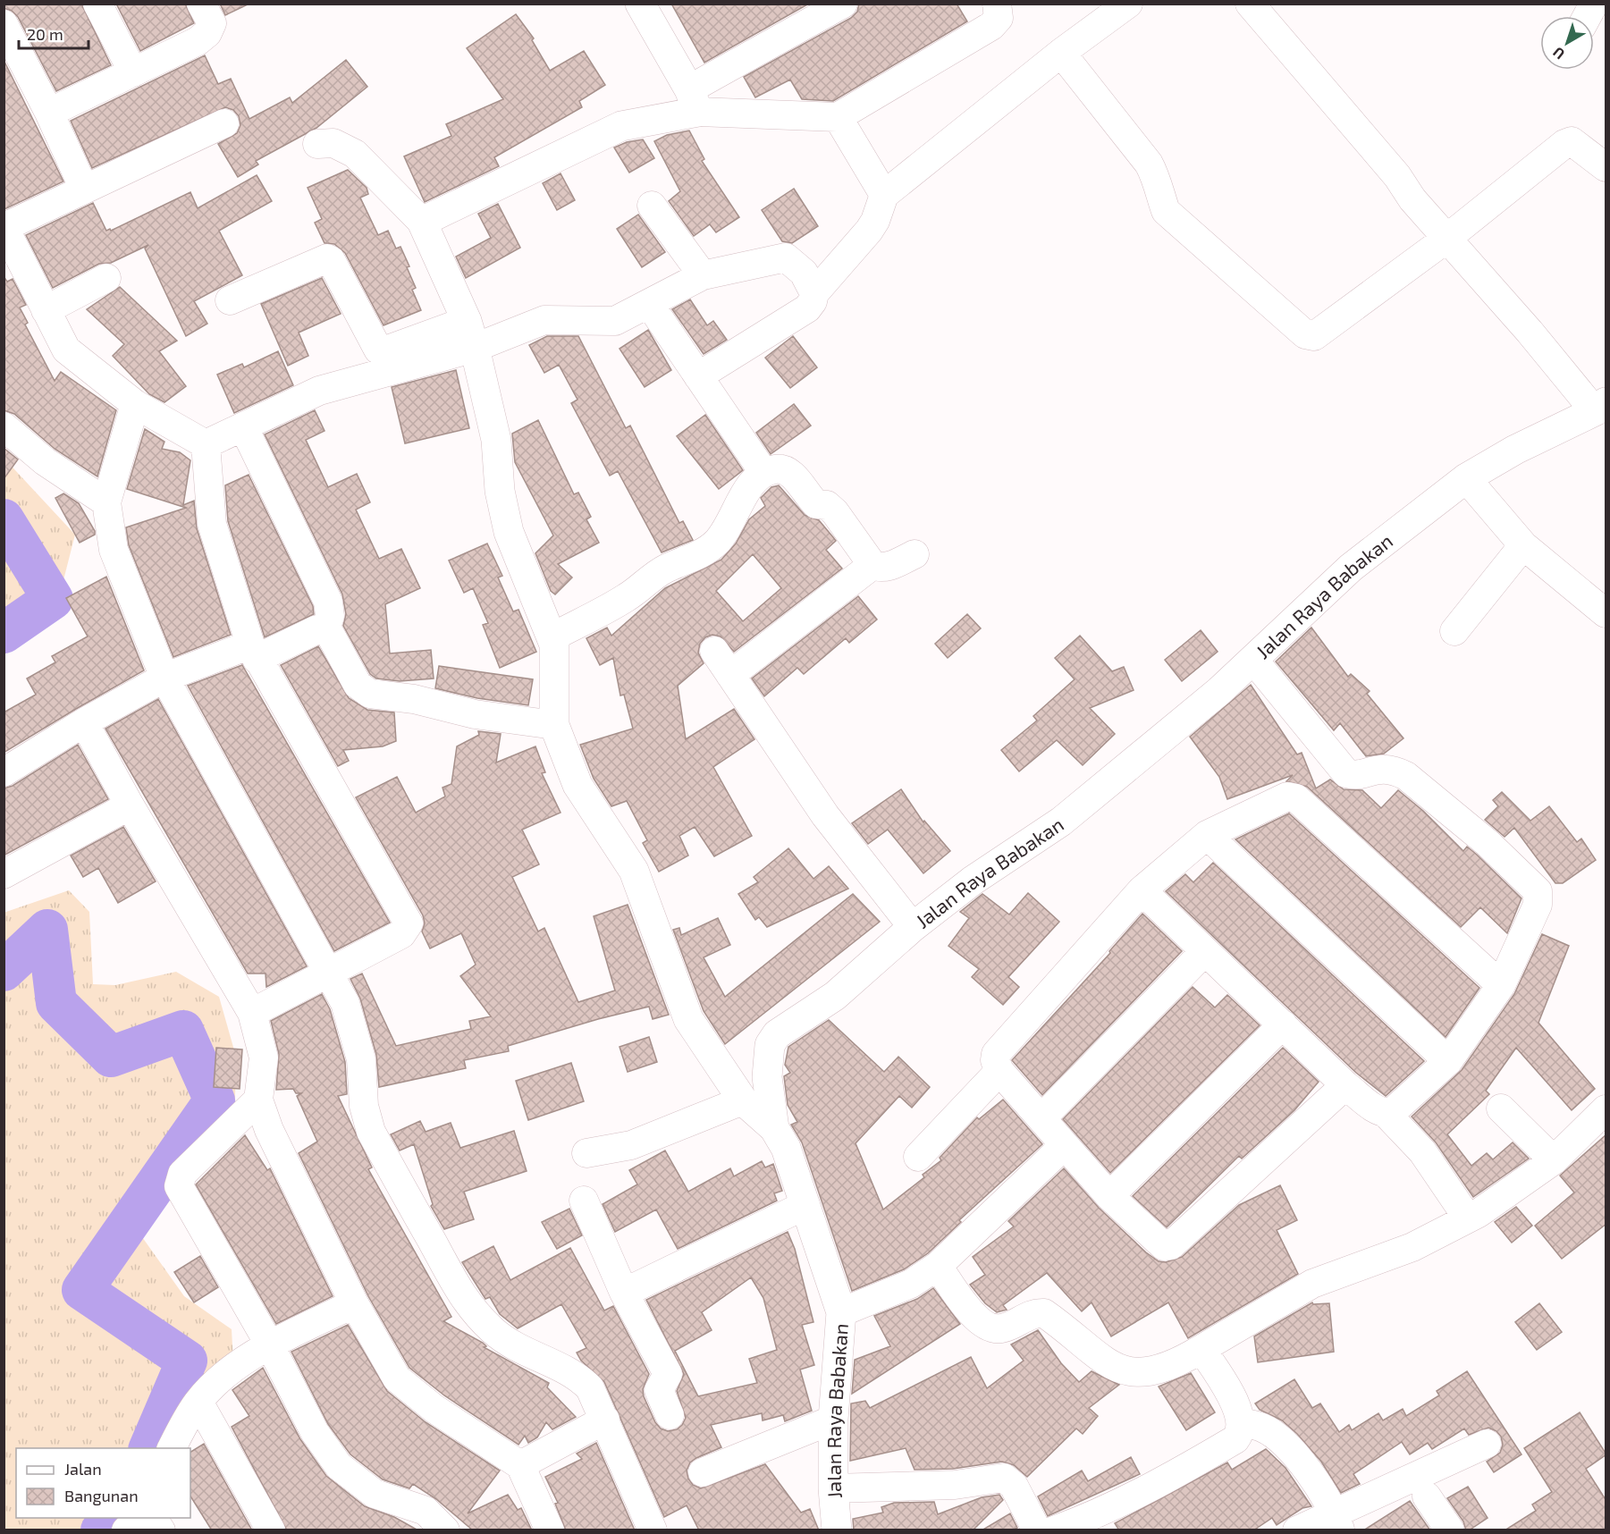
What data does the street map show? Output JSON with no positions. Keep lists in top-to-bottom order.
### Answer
{
  "streets": {
    "street": ["Jalan Raya Babakan"]
  },
  "legend": ["Jalan", "Bangunan"],
  "scale_bar": "20 m",
  "north": "bottom left"
}
